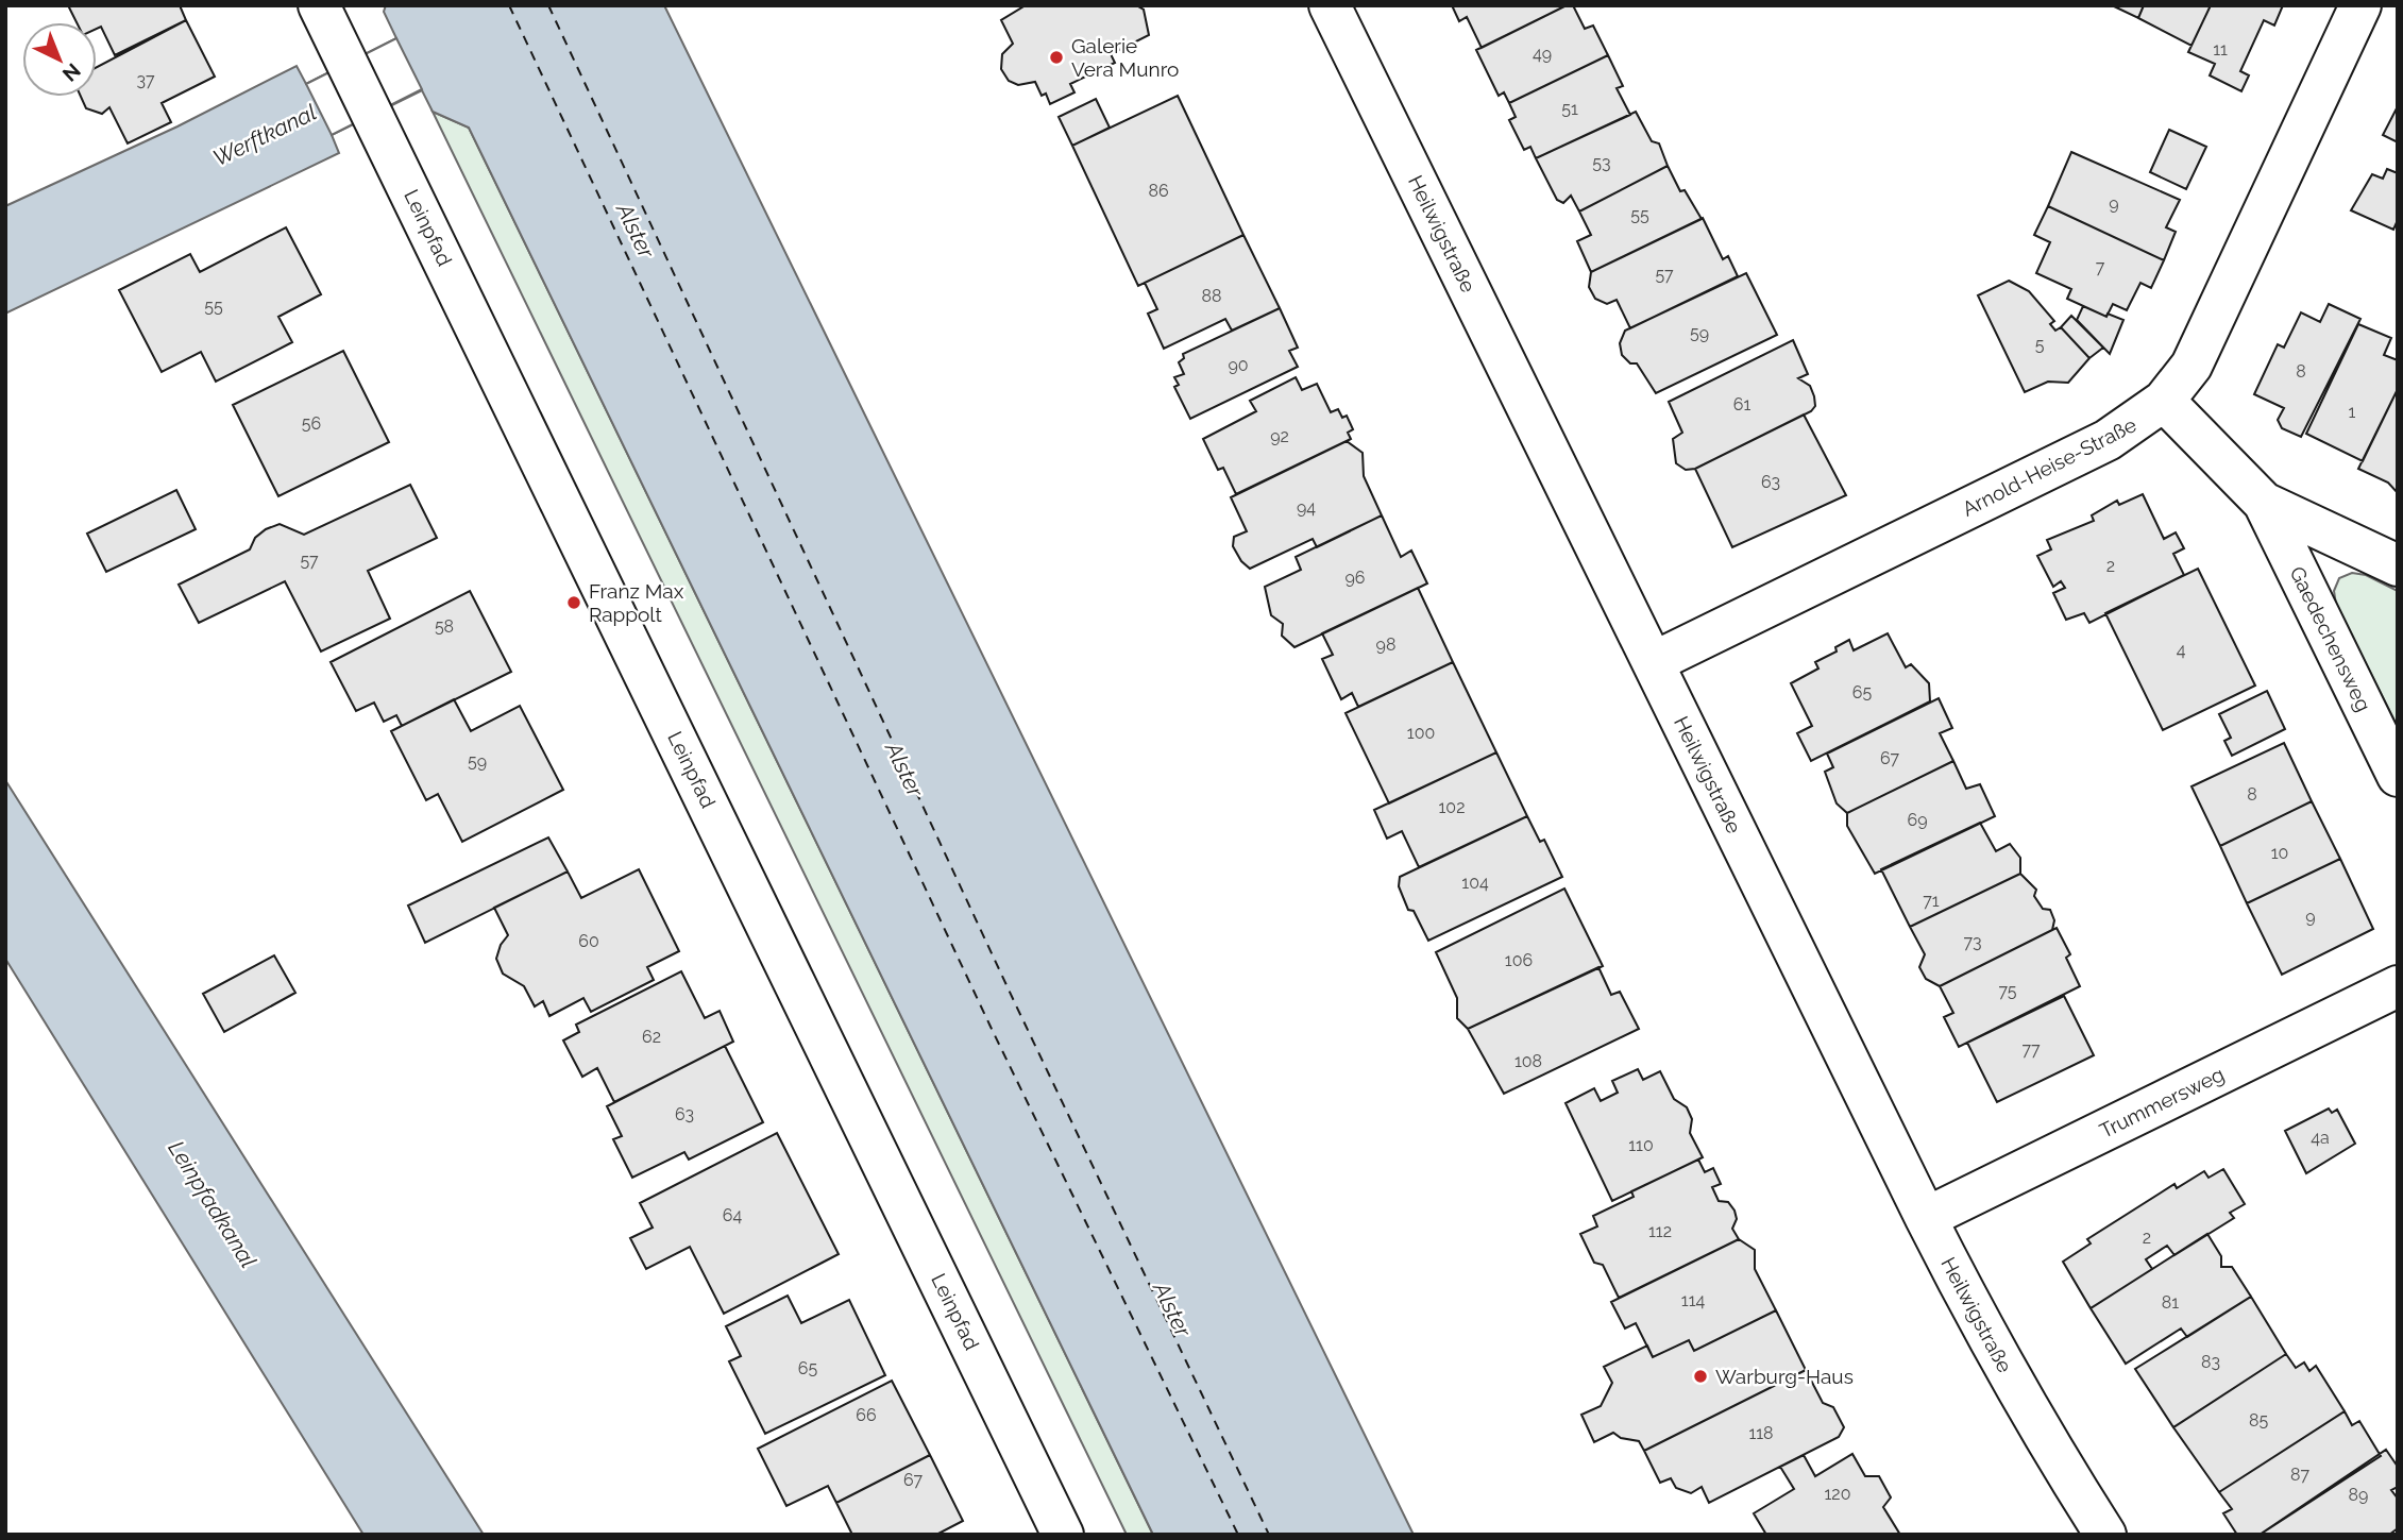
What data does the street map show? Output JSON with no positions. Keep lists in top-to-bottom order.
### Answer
{
  "streets": {
    "street": [
      "Leinpfad",
      "Heilwigstraße",
      "Arnold-Heise-Straße",
      "Gaedechensweg",
      "Trummersweg"
    ]
  },
  "crossings": [
    ["Heilwigstraße", "Arnold-Heise-Straße"],
    ["Heilwigstraße", "Trummersweg"],
    ["Arnold-Heise-Straße", "Gaedechensweg"]
  ],
  "water": ["Werftkanal", "Alster", "Leinpfadkanal"],
  "places": ["Galerie Vera Munro", "Franz Max Rappolt", "Warburg-Haus"],
  "house_numbers": [
    "11",
    "49",
    "37",
    "51",
    "53",
    "86",
    "9",
    "55",
    "7",
    "57",
    "88",
    "55",
    "59",
    "5",
    "90",
    "8",
    "61",
    "1",
    "56",
    "92",
    "63",
    "94",
    "57",
    "2",
    "96",
    "58",
    "98",
    "4",
    "65",
    "100",
    "67",
    "59",
    "8",
    "102",
    "69",
    "10",
    "104",
    "71",
    "9",
    "60",
    "73",
    "106",
    "75",
    "62",
    "77",
    "108",
    "63",
    "4a",
    "110",
    "64",
    "112",
    "2",
    "114",
    "81",
    "83",
    "65",
    "66",
    "85",
    "118",
    "87",
    "67",
    "120",
    "89"
  ],
  "north": "bottom right"
}
